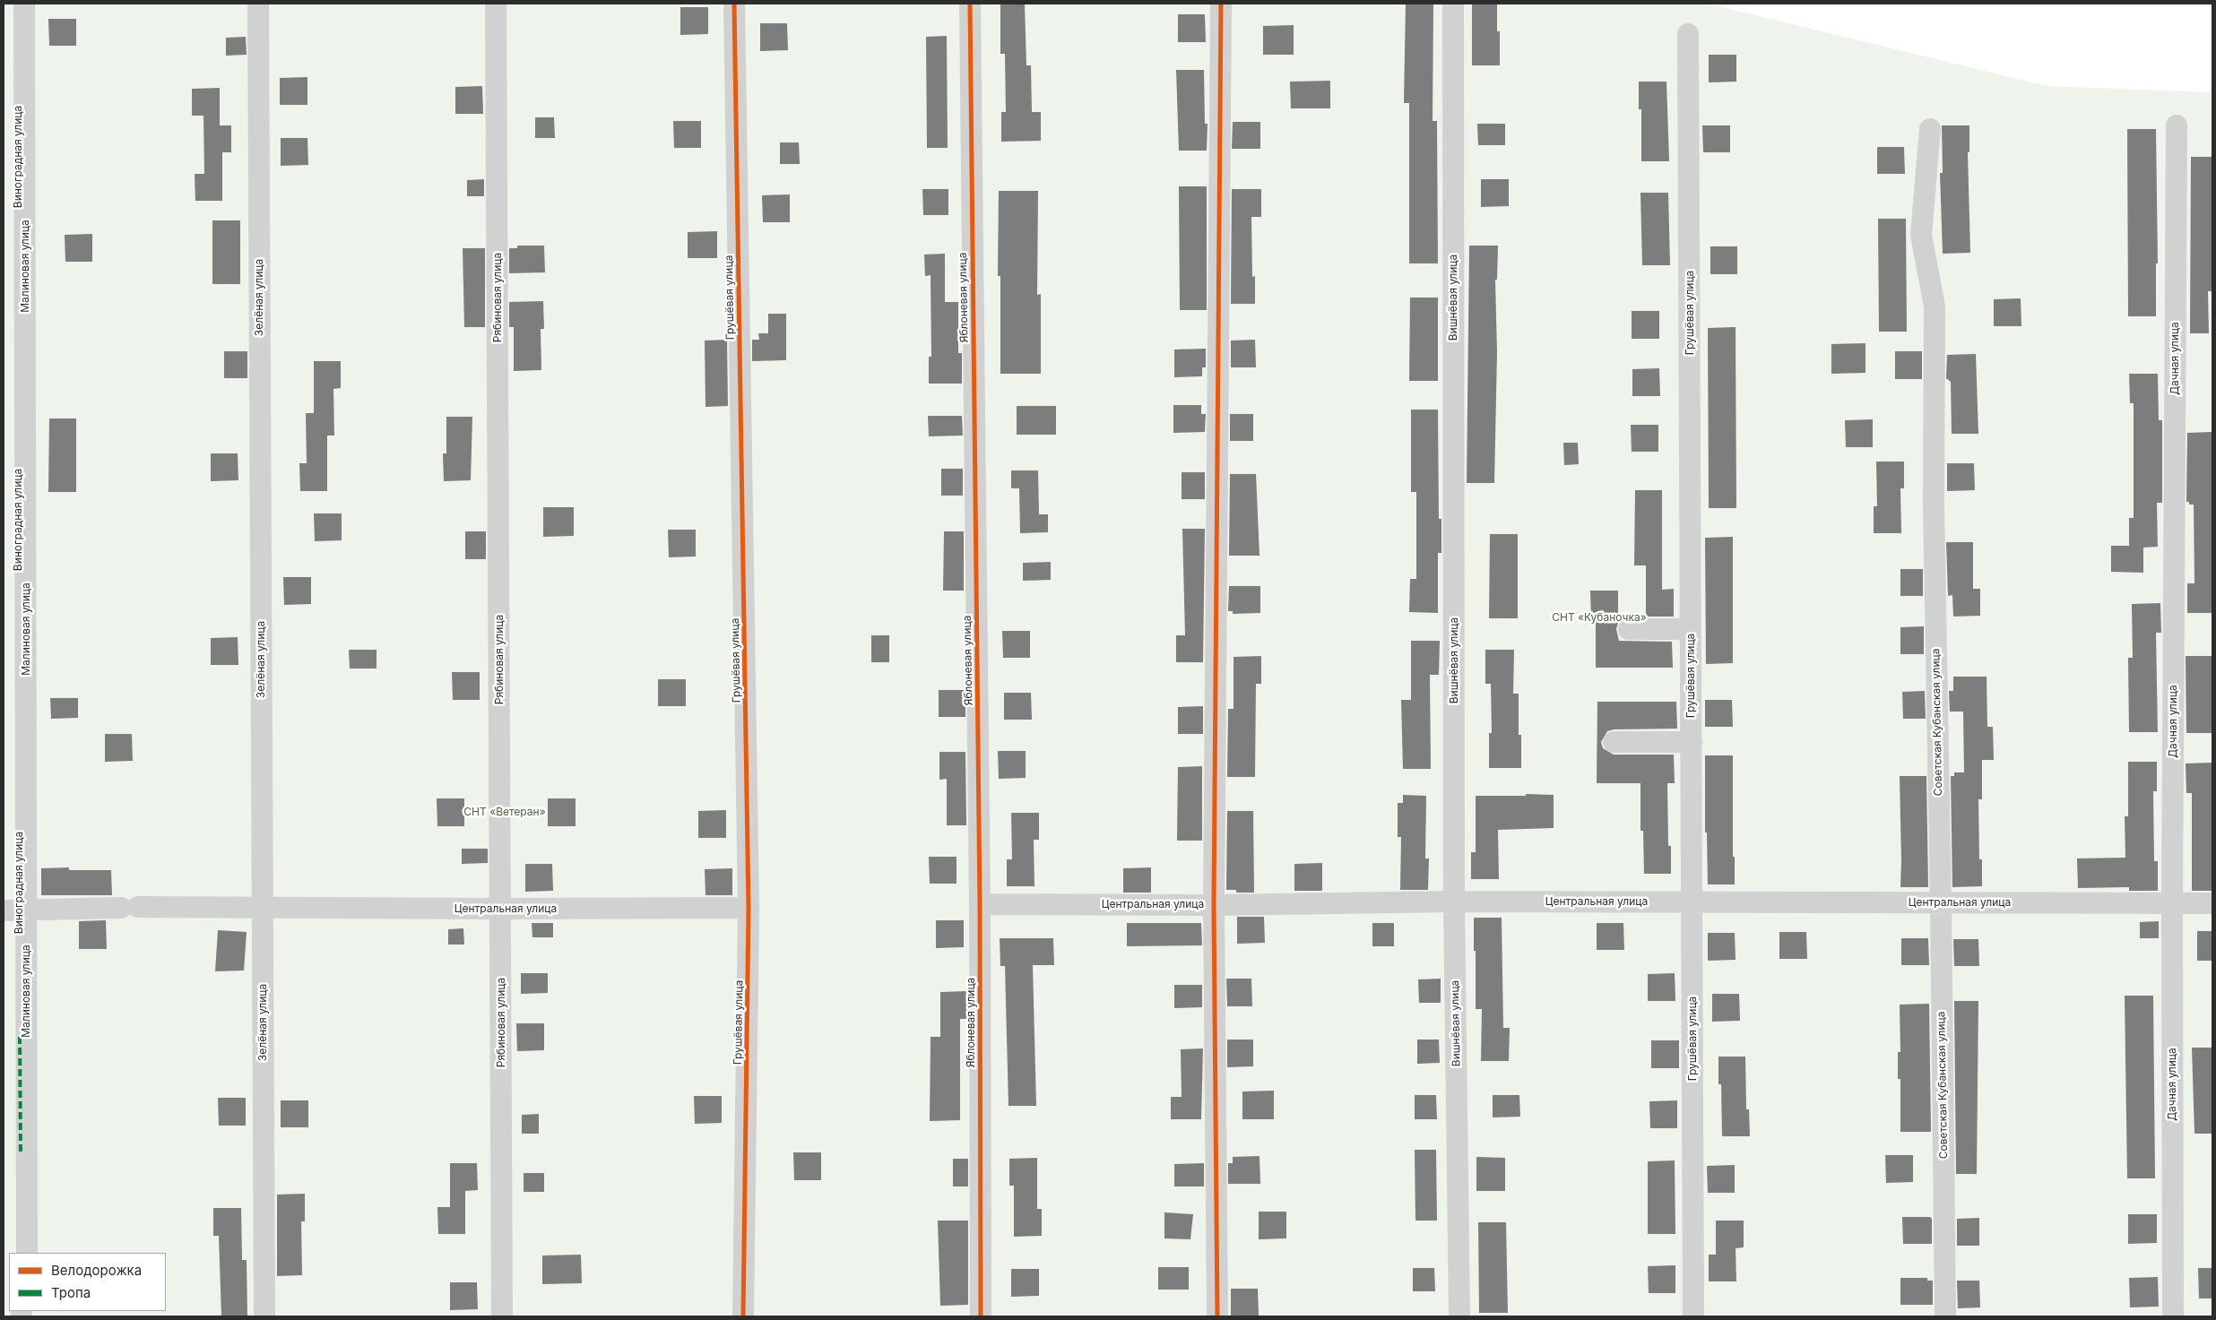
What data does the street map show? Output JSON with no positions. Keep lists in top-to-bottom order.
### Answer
{
  "streets": {
    "street": [
      "Виноградная улица",
      "Малиновая улица",
      "Зелёная улица",
      "Рябиновая улица",
      "Грушёвая улица",
      "Яблоневая улица",
      "Вишнёвая улица",
      "Дачная улица",
      "Советская Кубанская улица",
      "Центральная улица"
    ]
  },
  "crossings": [
    ["Виноградная улица", "Малиновая улица"],
    ["Виноградная улица", "Центральная улица"],
    ["Малиновая улица", "Центральная улица"],
    ["Зелёная улица", "Центральная улица"],
    ["Рябиновая улица", "Центральная улица"],
    ["Грушёвая улица", "Центральная улица"],
    ["Яблоневая улица", "Центральная улица"],
    ["Вишнёвая улица", "Центральная улица"],
    ["Дачная улица", "Центральная улица"],
    ["Советская Кубанская улица", "Центральная улица"]
  ],
  "parks": ["СНТ «Кубаночка»", "СНТ «Ветеран»"],
  "legend": ["Велодорожка", "Тропа"]
}
